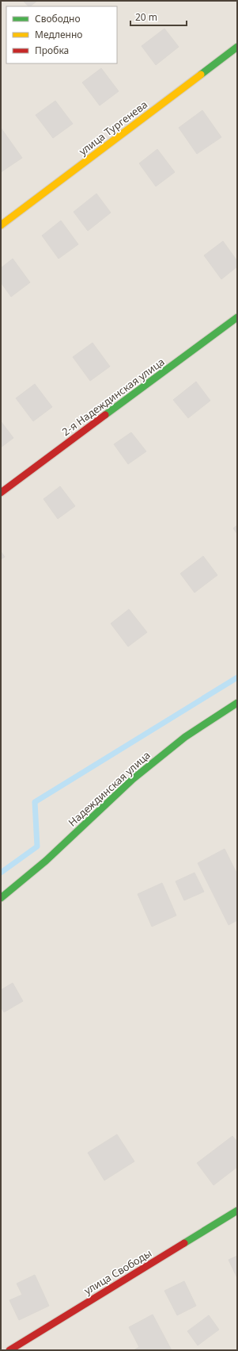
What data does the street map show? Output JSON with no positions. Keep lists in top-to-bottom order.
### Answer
{
  "streets": {
    "street": [
      "улица Тургенева",
      "2-я Надеждинская улица",
      "Надеждинская улица",
      "улица Свободы"
    ]
  },
  "legend": ["Свободно", "Медленно", "Пробка"],
  "scale_bar": "20 m"
}
